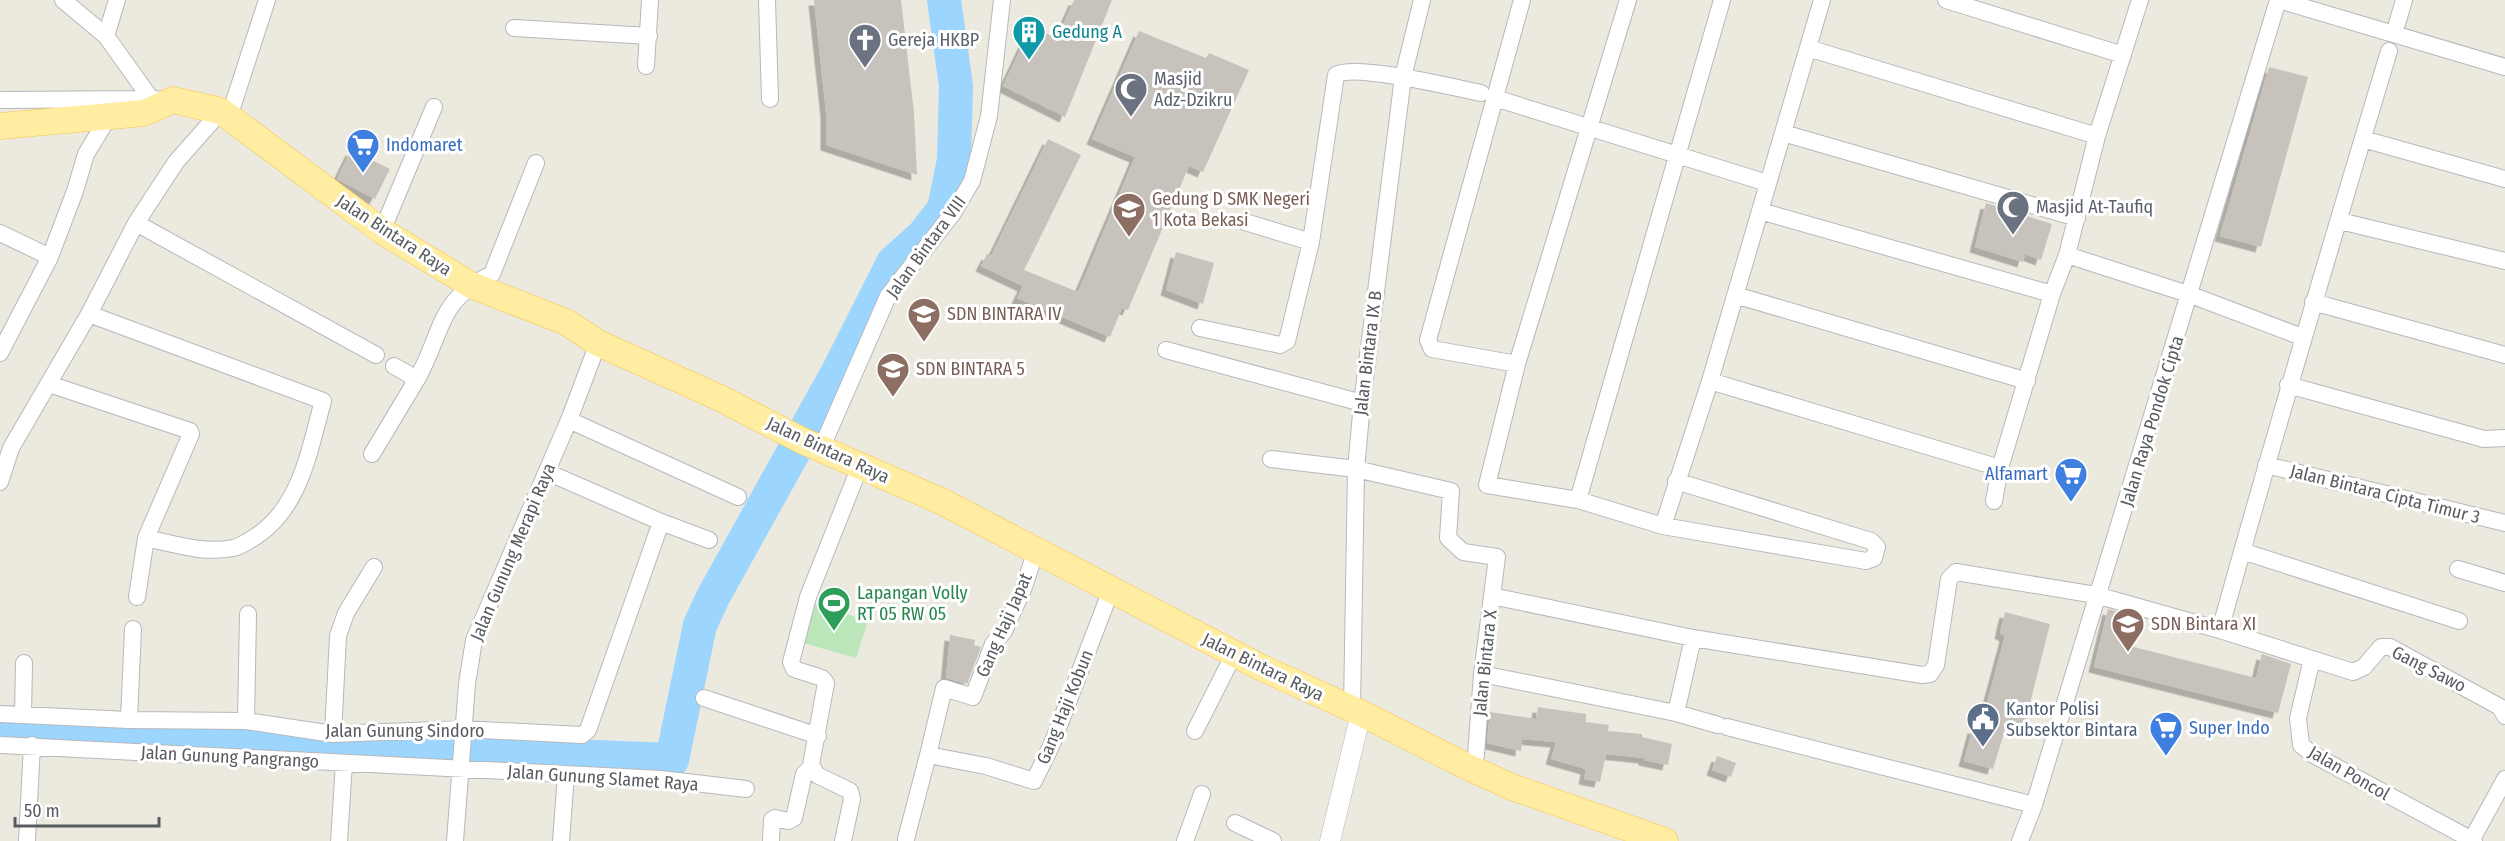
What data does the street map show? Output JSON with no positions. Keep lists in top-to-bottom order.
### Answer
{
  "streets": {
    "main road": ["Jalan Bintara Raya"],
    "street": [
      "Jalan Bintara VIII",
      "Jalan Bintara IX B",
      "Jalan Raya Pondok Cipta",
      "Jalan Bintara Cipta Timur 3",
      "Jalan Gunung Merapi Raya",
      "Gang Haji Japat",
      "Jalan Bintara X",
      "Gang Sawo",
      "Gang Haji Kobun",
      "Jalan Gunung Sindoro",
      "Jalan Gunung Pangrango",
      "Jalan Poncol",
      "Jalan Gunung Slamet Raya"
    ]
  },
  "crossings": [
    ["Jalan Bintara Raya", "Jalan Bintara VIII"],
    ["Jalan Bintara Raya", "Jalan Bintara IX B"],
    ["Jalan Bintara Raya", "Jalan Gunung Merapi Raya"],
    ["Jalan Bintara Raya", "Gang Haji Japat"],
    ["Jalan Bintara Raya", "Jalan Bintara X"],
    ["Jalan Bintara Raya", "Gang Haji Kobun"],
    ["Jalan Bintara IX B", "Jalan Bintara X"],
    ["Jalan Gunung Merapi Raya", "Jalan Gunung Sindoro"],
    ["Jalan Gunung Merapi Raya", "Jalan Gunung Pangrango"],
    ["Jalan Gunung Merapi Raya", "Jalan Gunung Slamet Raya"],
    ["Gang Haji Japat", "Gang Haji Kobun"],
    ["Gang Sawo", "Jalan Poncol"],
    ["Jalan Gunung Pangrango", "Jalan Gunung Slamet Raya"]
  ],
  "places": {
    "building": ["Gedung A"],
    "church": ["Gereja HKBP"],
    "mosque": ["Masjid Adz-Dzikru", "Masjid At-Taufiq"],
    "supermarket": ["Indomaret", "Alfamart", "Super Indo"],
    "school or university": [
      "Gedung D SMK Negeri 1 Kota Bekasi",
      "SDN BINTARA IV",
      "SDN BINTARA 5",
      "SDN Bintara XI"
    ],
    "sports": ["Lapangan Volly RT 05 RW 05"],
    "public building": ["Kantor Polisi Subsektor Bintara"]
  },
  "scale_bar": "50 m"
}
